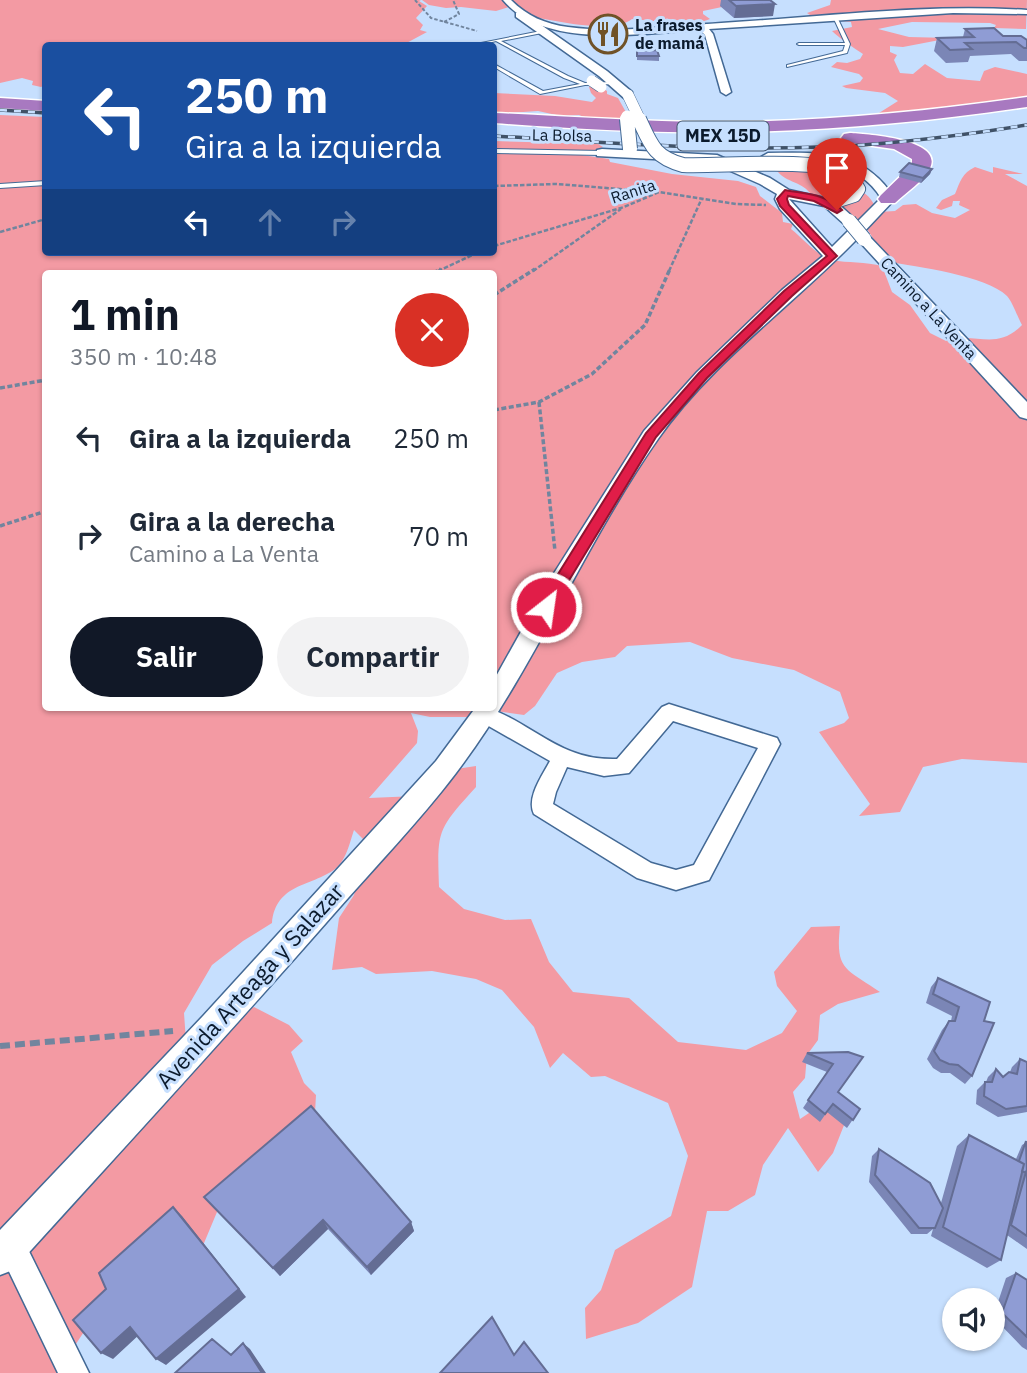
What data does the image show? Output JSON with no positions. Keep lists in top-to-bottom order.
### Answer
{
  "streets": {
    "highway": ["MEX 15D"],
    "street": ["La Bolsa", "Camino a La Venta", "Avenida Arteaga y Salazar"],
    "path": ["Ranita"]
  },
  "crossings": [
    ["La Bolsa", "Camino a La Venta"],
    ["Ranita", "Camino a La Venta"]
  ],
  "places": {
    "restaurant": ["La frases de mamá"]
  },
  "page": {
    "turn": ["250 m", "Gira a la izquierda"],
    "heading": ["1 min", "350 m · 10:48"],
    "list": [
      {
        "name": "Gira a la izquierda",
        "value": "250 m"
      },
      {
        "name": "Gira a la derecha",
        "note": "Camino a La Venta",
        "value": "70 m"
      }
    ],
    "buttons": ["Salir", "Compartir"]
  }
}
